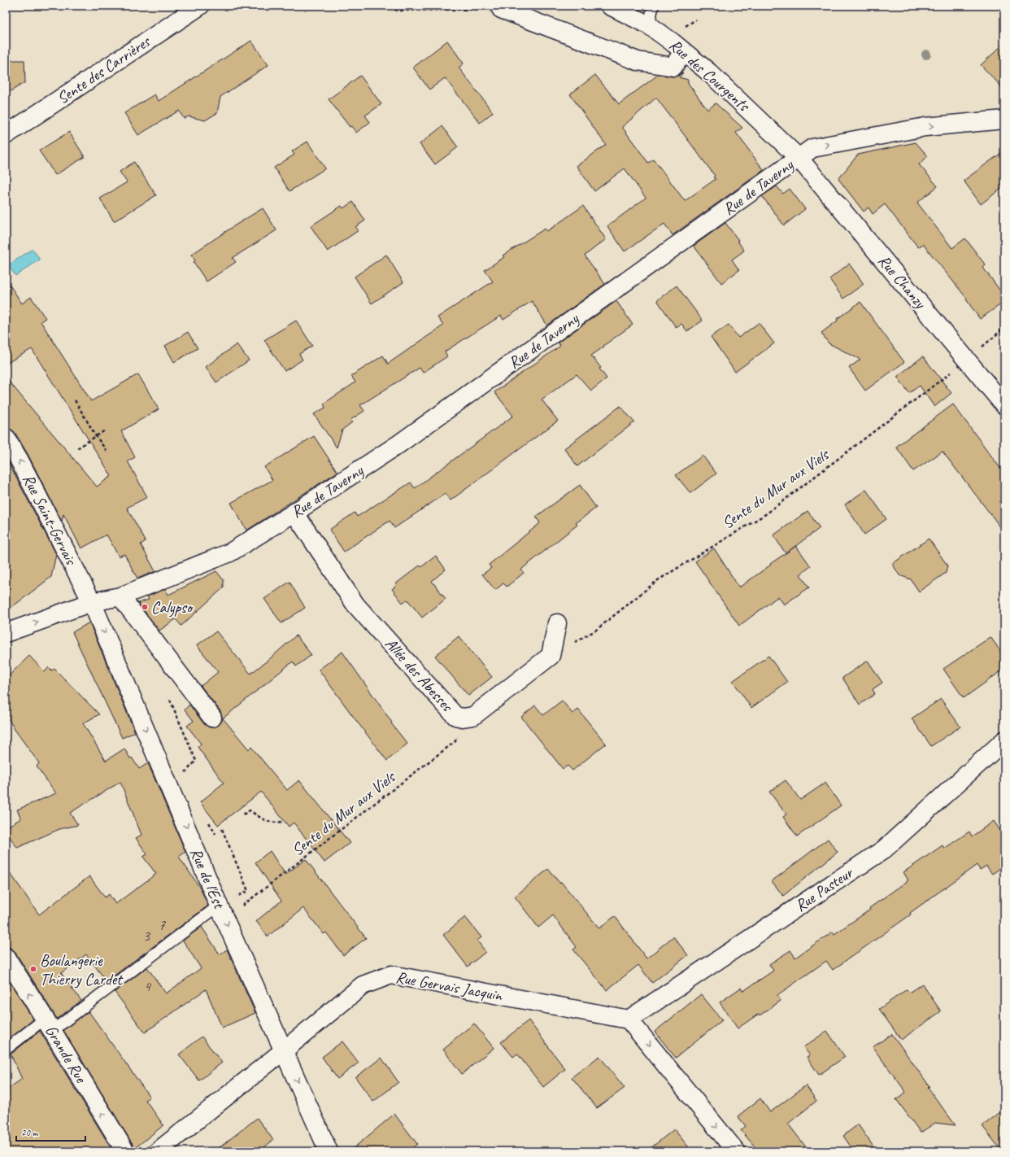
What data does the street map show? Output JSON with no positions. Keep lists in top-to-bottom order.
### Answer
{
  "streets": {
    "street": [
      "Sente des Carrières",
      "Rue des Courgents",
      "Rue de Taverny",
      "Rue Chanzy",
      "Rue Saint-Gervais",
      "Allée des Abesses",
      "Rue de l'Est",
      "Rue Pasteur",
      "Rue Gervais Jacquin",
      "Grande Rue"
    ],
    "path": ["Sente du Mur aux Viels"]
  },
  "crossings": [
    ["Rue des Courgents", "Rue de Taverny"],
    ["Rue des Courgents", "Rue Chanzy"],
    ["Rue de Taverny", "Rue Chanzy"],
    ["Rue de Taverny", "Rue Saint-Gervais"],
    ["Rue de Taverny", "Allée des Abesses"],
    ["Rue de Taverny", "Rue de l'Est"],
    ["Rue Chanzy", "Sente du Mur aux Viels"],
    ["Sente du Mur aux Viels", "Allée des Abesses"],
    ["Sente du Mur aux Viels", "Rue de l'Est"],
    ["Rue Saint-Gervais", "Rue de l'Est"],
    ["Rue de l'Est", "Rue Gervais Jacquin"],
    ["Rue Pasteur", "Rue Gervais Jacquin"]
  ],
  "one_way": ["Rue Saint-Gervais", "Rue de l'Est", "Grande Rue"],
  "places": ["Calypso", "Boulangerie Thierry Cardet"],
  "house_numbers": ["7", "3", "4"],
  "scale_bar": "20 m"
}
